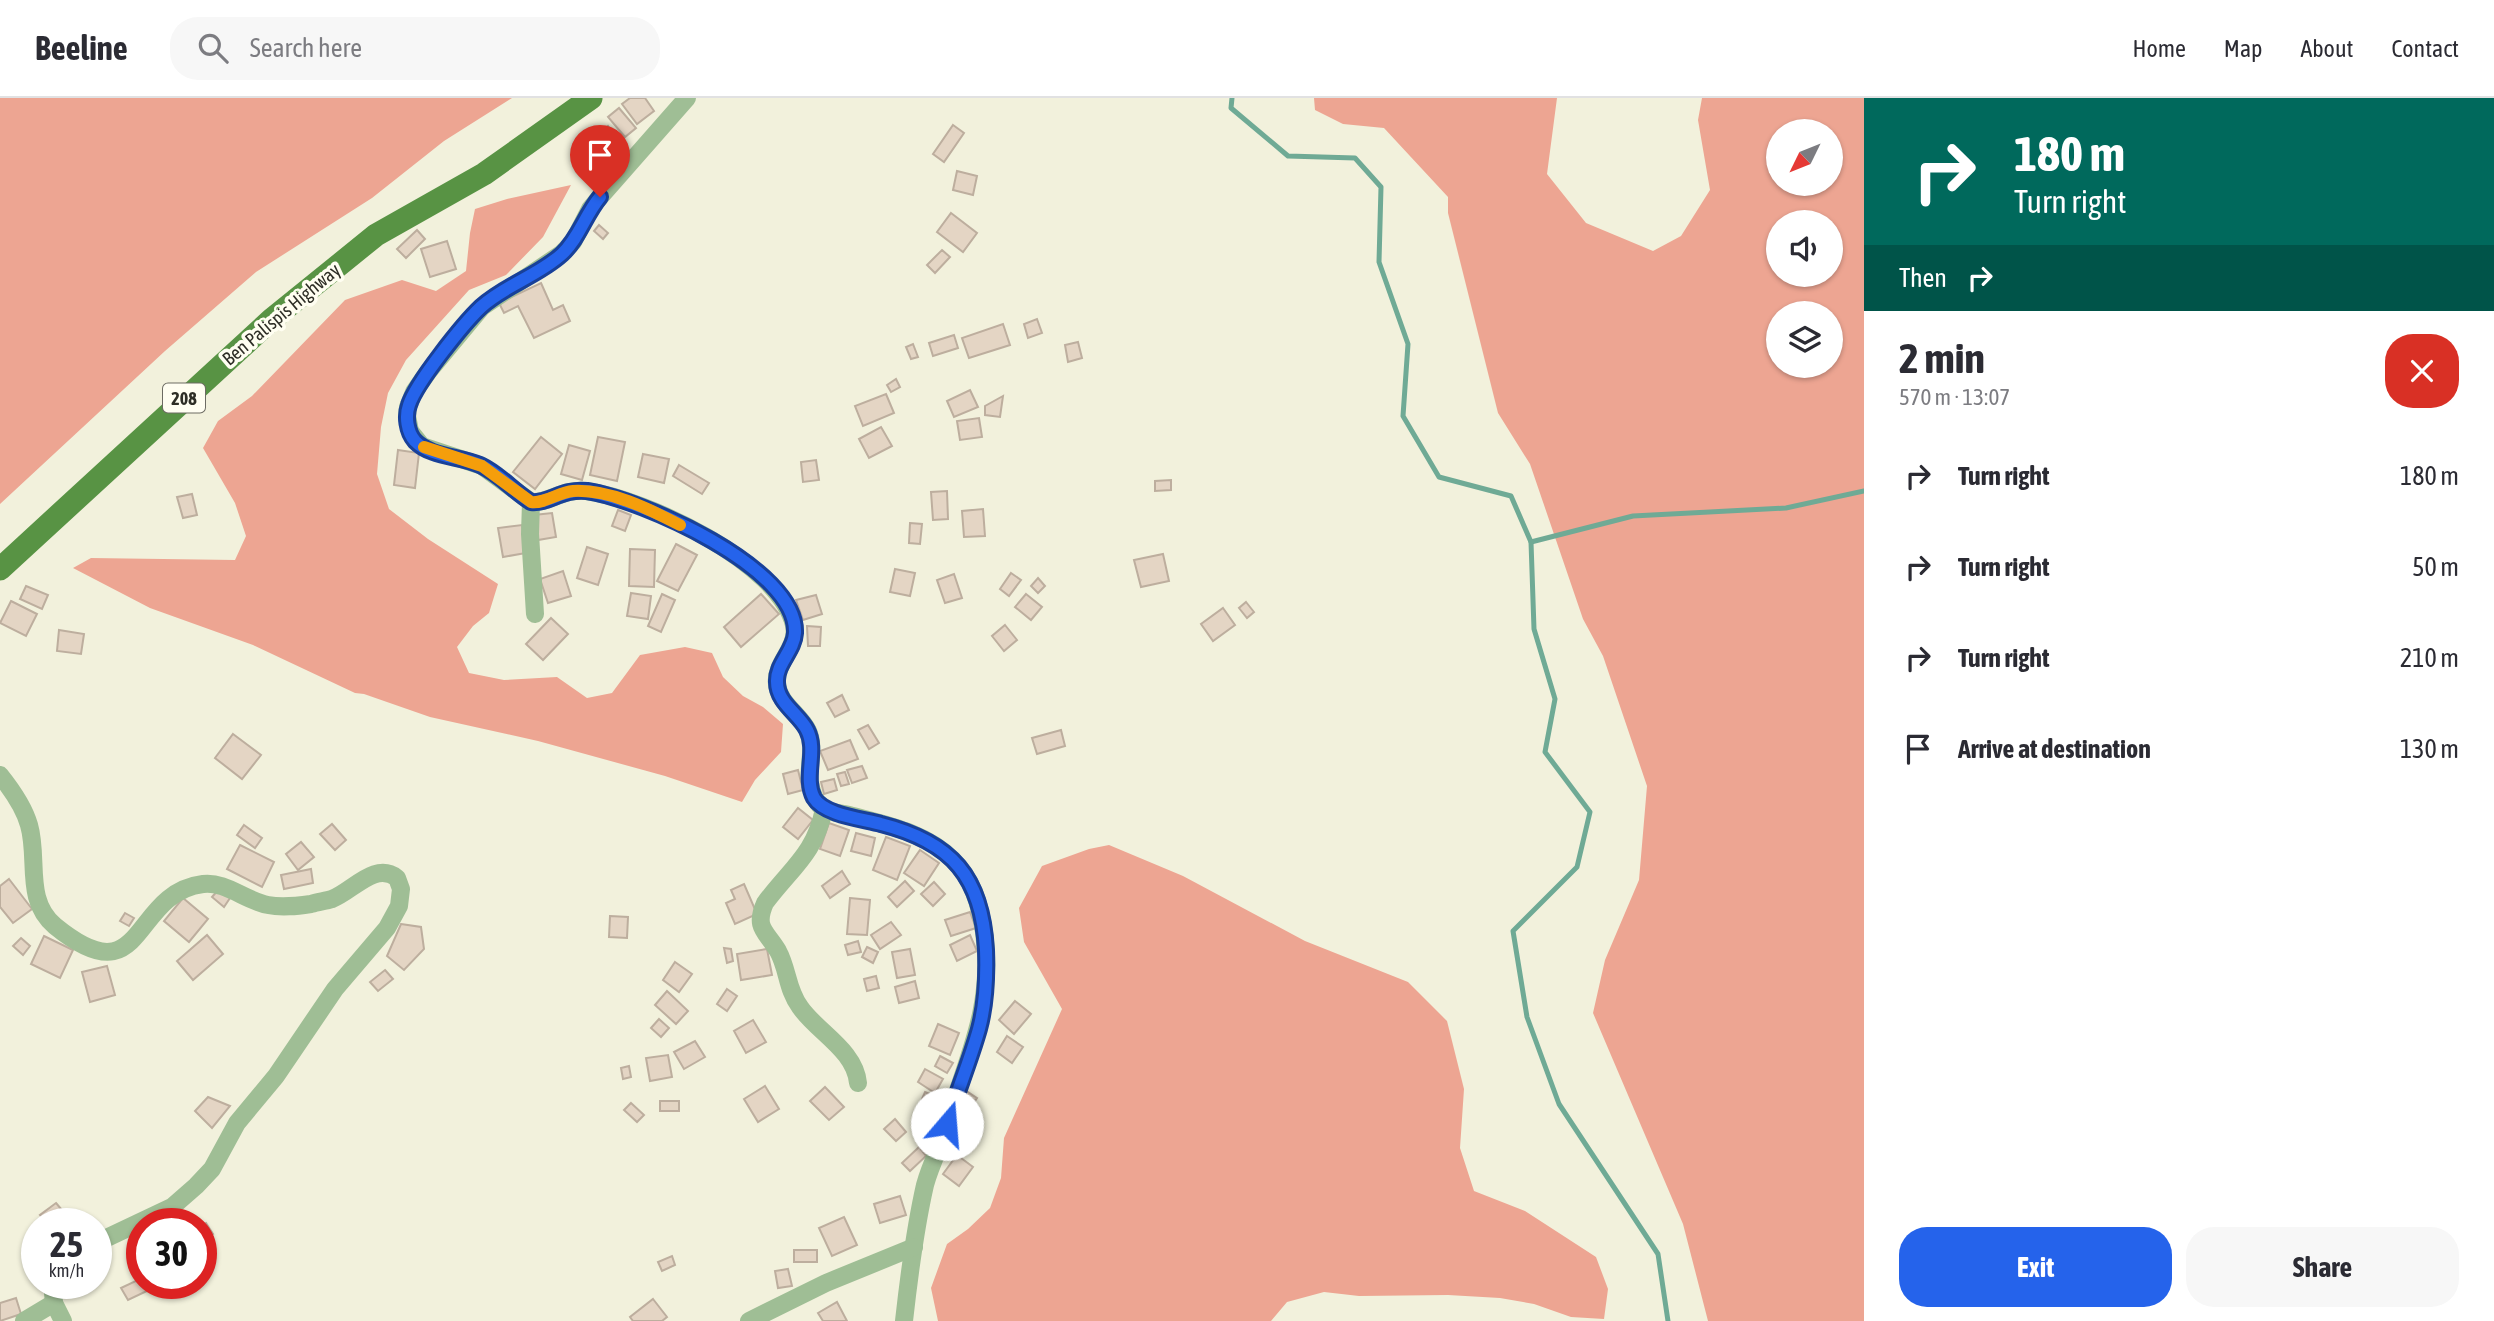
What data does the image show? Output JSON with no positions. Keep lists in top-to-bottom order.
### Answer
{
  "streets": {
    "main road": ["Ben Palispis Highway", "208"]
  },
  "north": "bottom left",
  "page": {
    "header": "Beeline",
    "search": "Search here",
    "nav": [
      "Home",
      "Map",
      "About",
      "Contact"
    ],
    "turn": ["180 m", "Turn right"],
    "then": "Then",
    "heading": ["2 min", "570 m · 13:07"],
    "list": [
      {
        "name": "Turn right",
        "value": "180 m"
      },
      {
        "name": "Turn right",
        "value": "50 m"
      },
      {
        "name": "Turn right",
        "value": "210 m"
      },
      {
        "name": "Arrive at destination",
        "value": "130 m"
      }
    ],
    "speed": "25 km/h",
    "limit": "30",
    "buttons": ["Exit", "Share"]
  }
}
